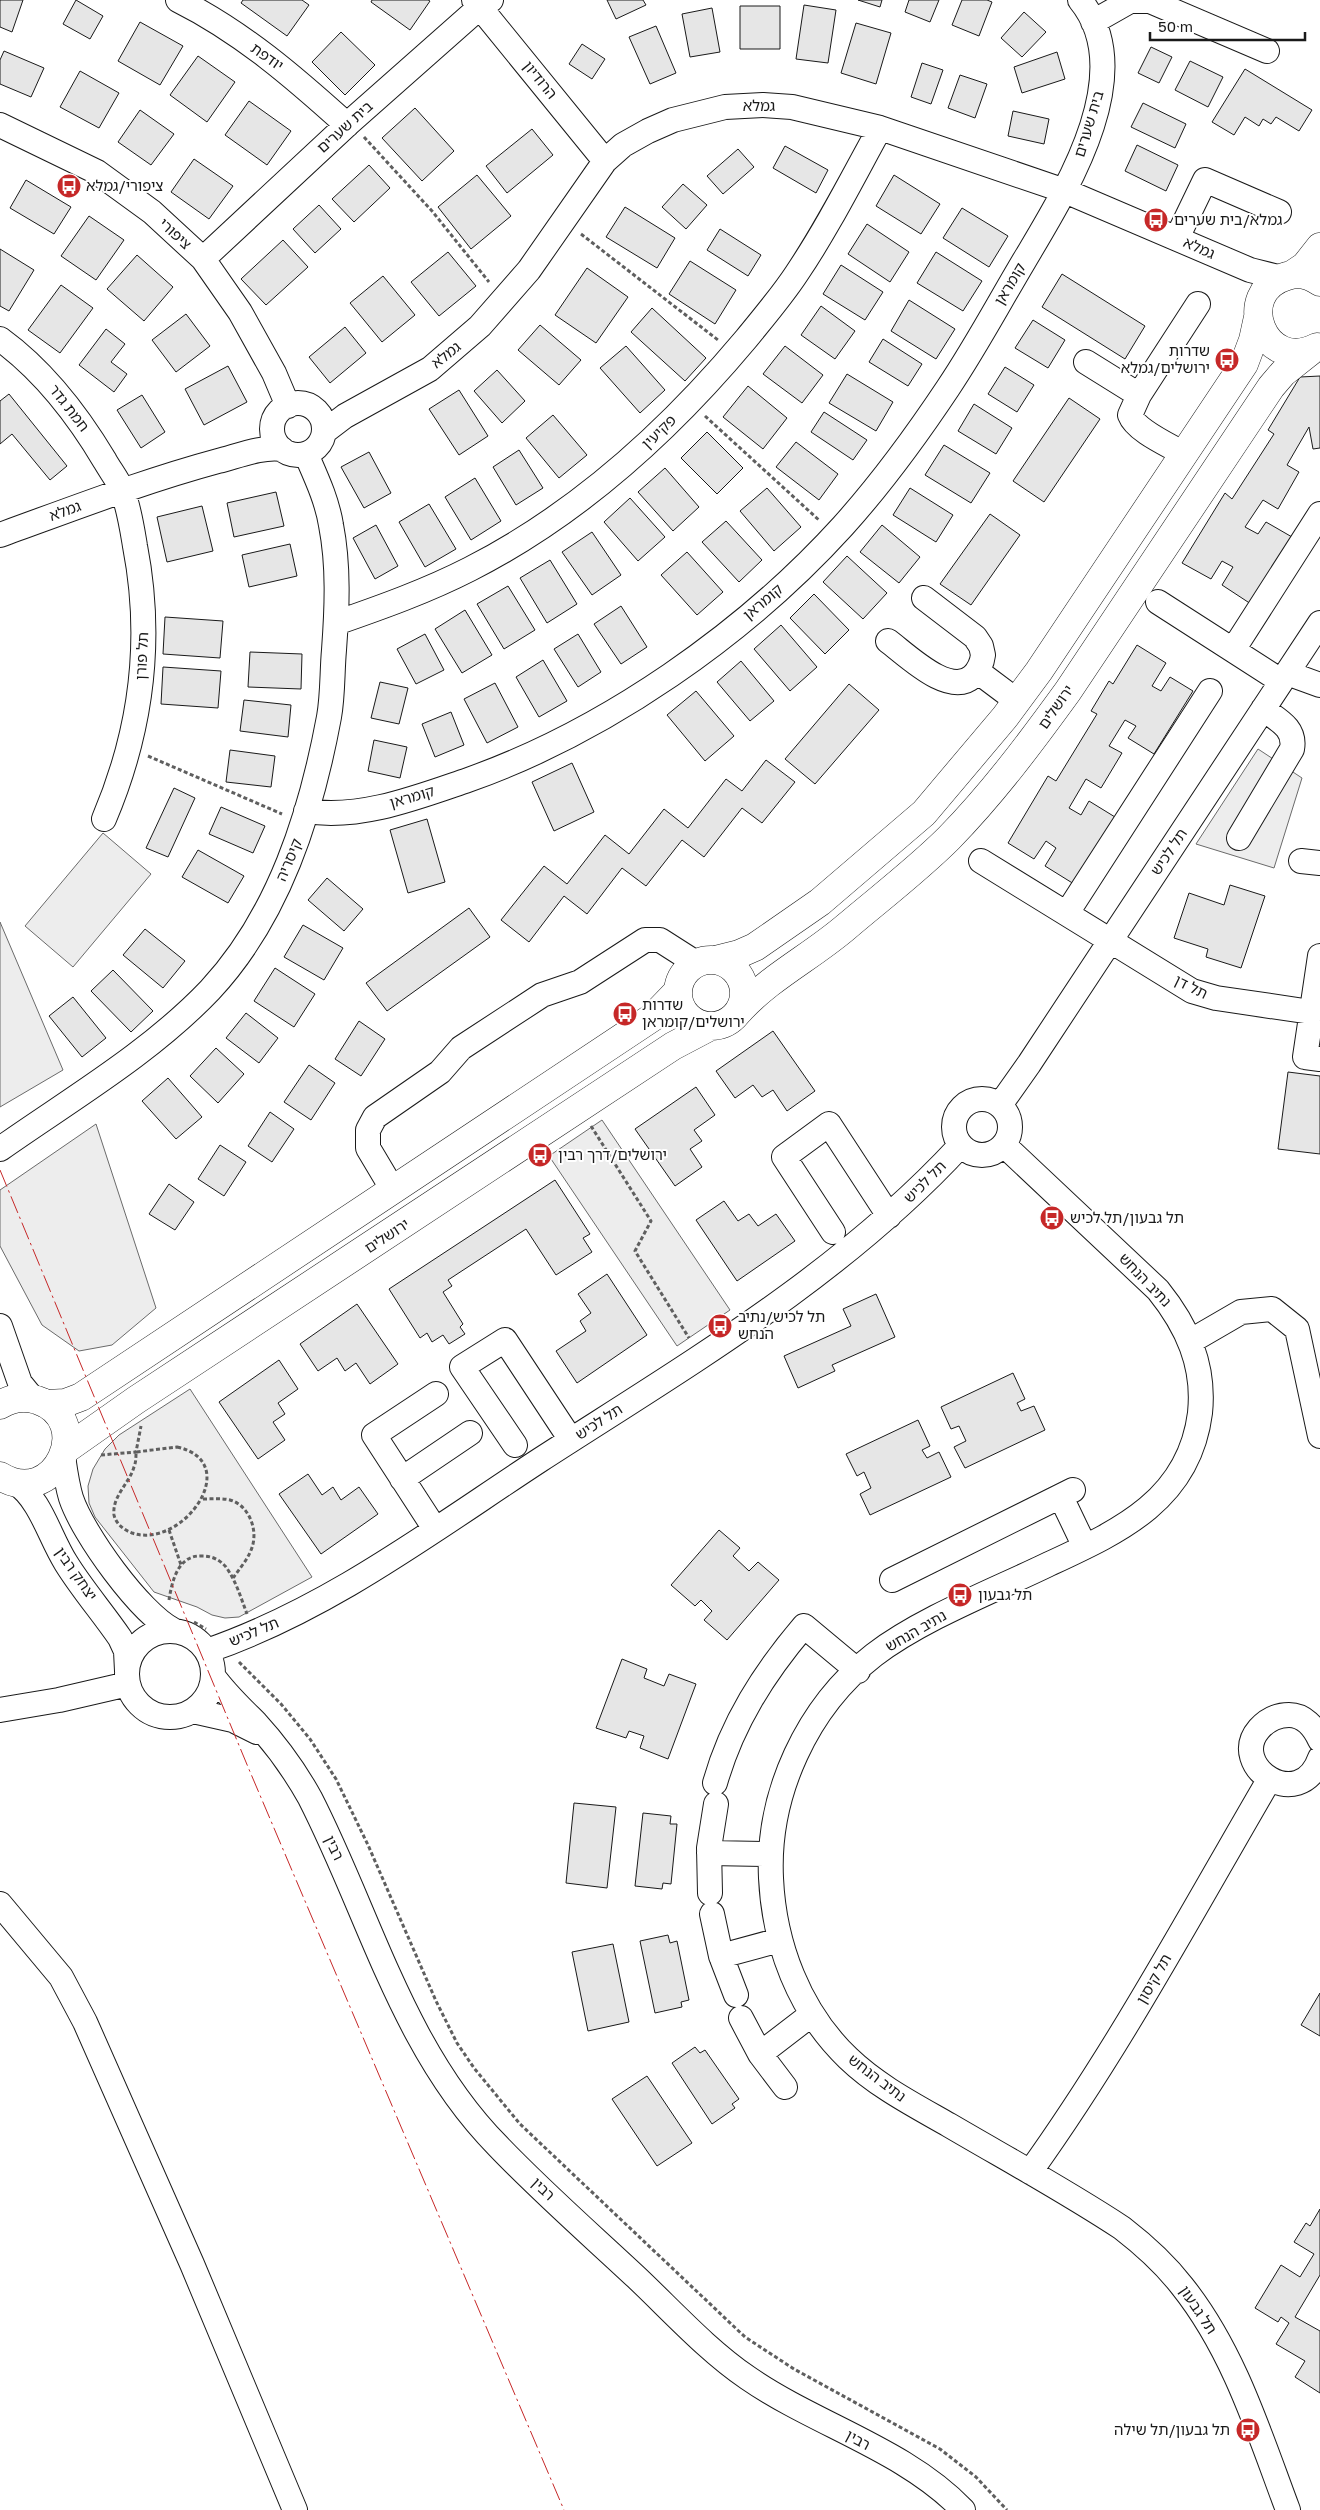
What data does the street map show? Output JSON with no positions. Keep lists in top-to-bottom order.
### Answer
{
  "streets": {
    "main road": ["ירושלים"],
    "street": [
      "יודפת",
      "הרודיון",
      "גמלא",
      "בית שערים",
      "ציפורי",
      "קומראן",
      "חמת גדר",
      "פקיעין",
      "תל פורן",
      "תל לכיש",
      "קיסריה",
      "תל דן",
      "נתיב הנחש",
      "יצחק רבין",
      "רבין",
      "תל קיסון",
      "תל גבעון"
    ]
  },
  "crossings": [
    ["יודפת", "בית שערים"],
    ["הרודיון", "גמלא"],
    ["הרודיון", "בית שערים"],
    ["גמלא", "בית שערים"],
    ["גמלא", "ציפורי"],
    ["גמלא", "קומראן"],
    ["גמלא", "חמת גדר"],
    ["גמלא", "פקיעין"],
    ["גמלא", "תל פורן"],
    ["גמלא", "קיסריה"],
    ["בית שערים", "ציפורי"],
    ["בית שערים", "קומראן"],
    ["ציפורי", "קיסריה"],
    ["קומראן", "קיסריה"],
    ["חמת גדר", "תל פורן"],
    ["פקיעין", "קיסריה"],
    ["ירושלים", "יצחק רבין"],
    ["תל לכיש", "תל דן"],
    ["תל לכיש", "נתיב הנחש"],
    ["תל לכיש", "יצחק רבין"],
    ["נתיב הנחש", "תל קיסון"],
    ["נתיב הנחש", "תל גבעון"],
    ["תל קיסון", "תל גבעון"]
  ],
  "places": {
    "bus stop": [
      "ציפורי/גמלא",
      "גמלא/בית שערים",
      "שדרות ירושלים/גמלא",
      "שדרות ירושלים/קומראן",
      "ירושלים/דרך רבין",
      "תל גבעון/תל לכיש",
      "תל לכיש/נתיב הנחש",
      "תל גבעון",
      "תל גבעון/תל שילה"
    ]
  },
  "scale_bar": "50 m"
}
